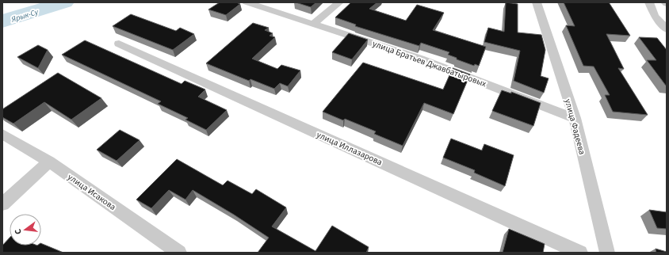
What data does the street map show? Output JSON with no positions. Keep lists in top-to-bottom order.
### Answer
{
  "streets": {
    "street": [
      "улица Братьев Джавбатыровых",
      "улица Фадеева",
      "улица Иллазарова",
      "улица Исакова"
    ]
  },
  "crossings": [
    ["улица Братьев Джавбатыровых", "улица Фадеева"]
  ],
  "water": ["Ярык-Су"],
  "north": "left"
}
